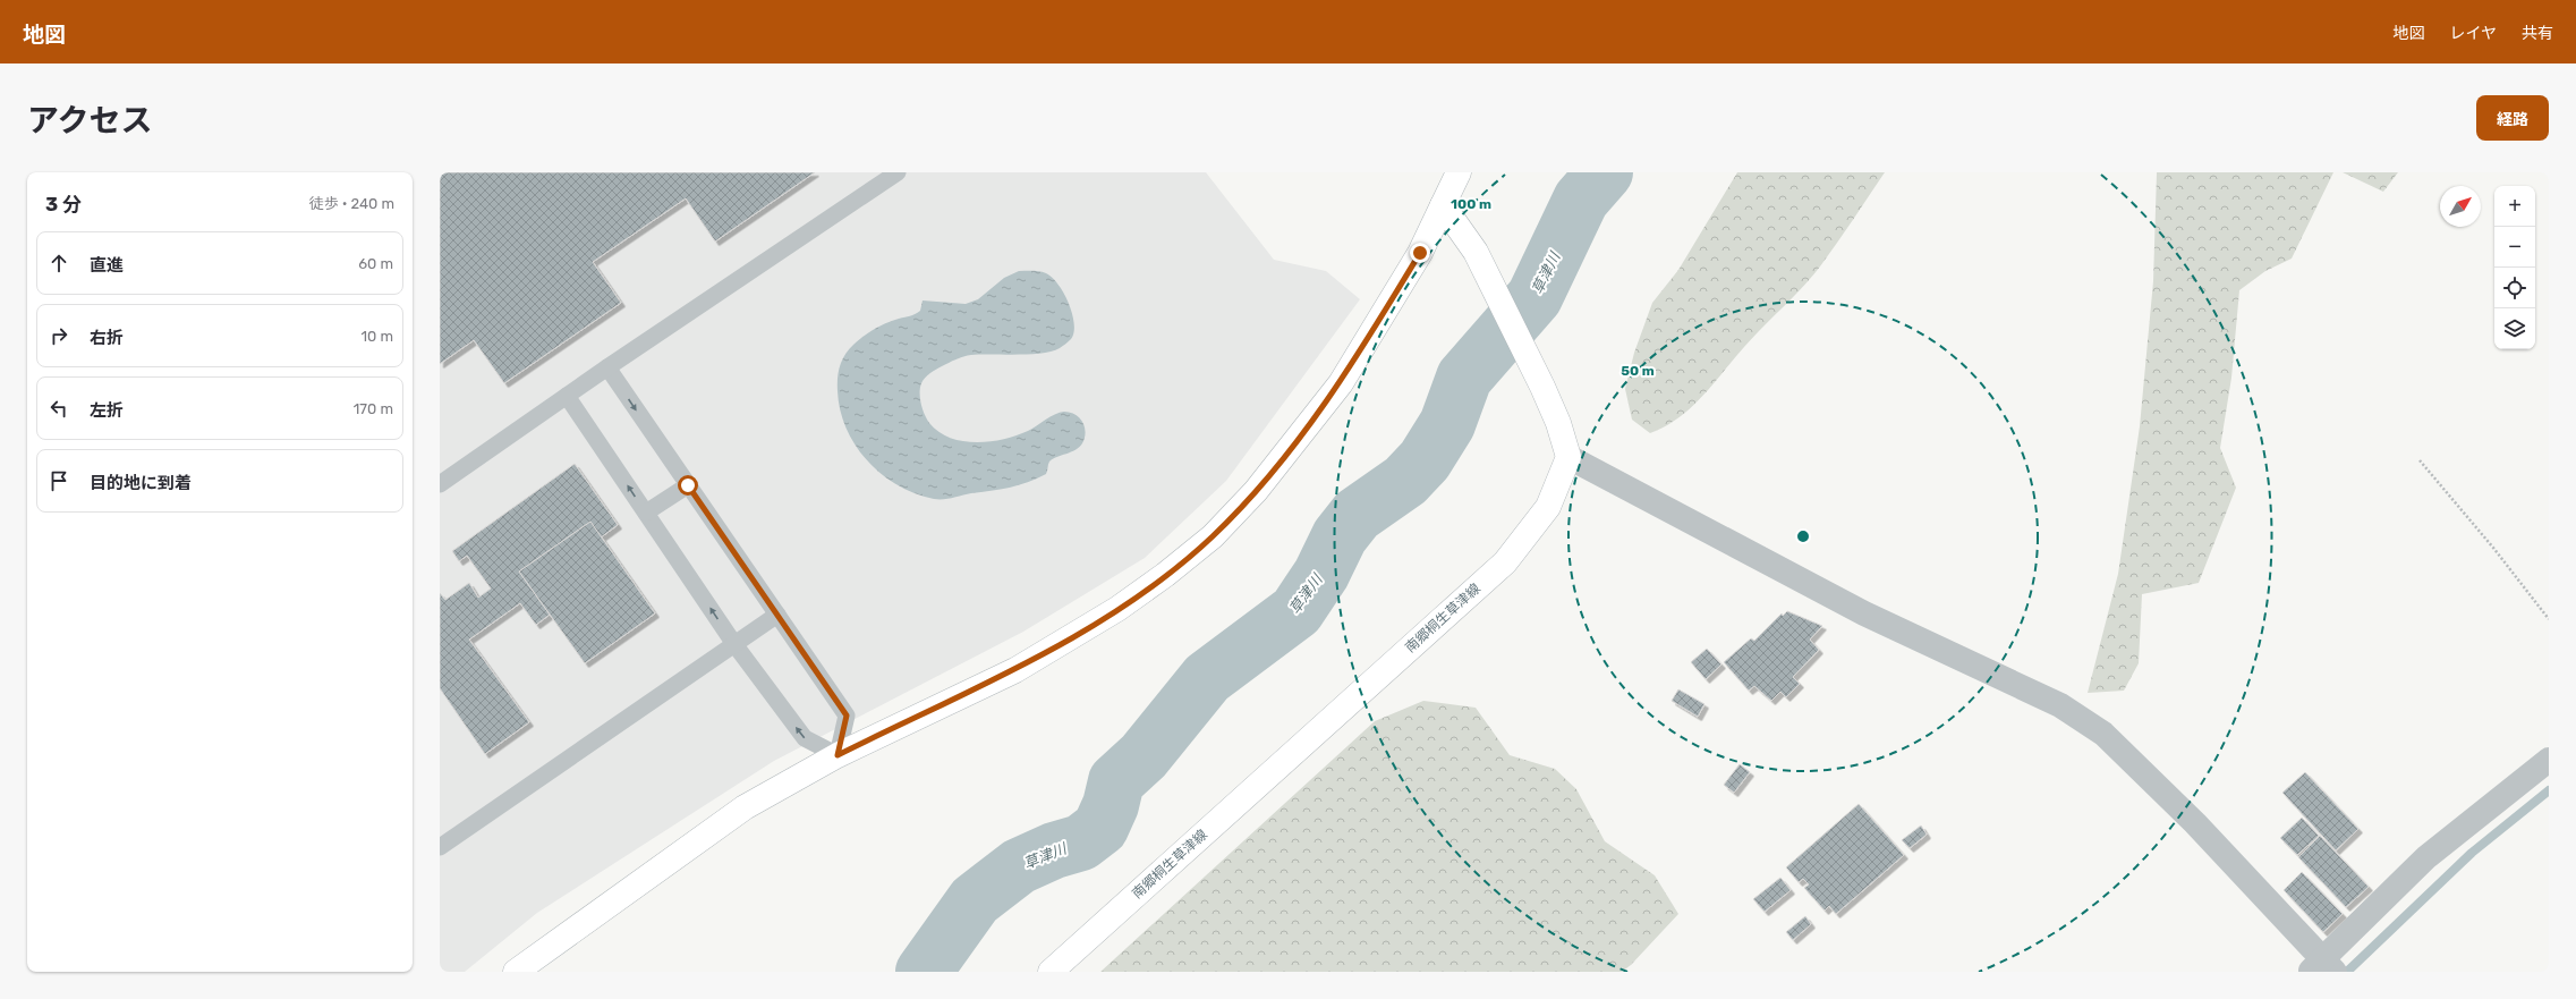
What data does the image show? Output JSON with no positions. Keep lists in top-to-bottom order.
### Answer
{
  "streets": {
    "street": ["南郷桐生草津線"]
  },
  "water": ["草津川"],
  "north": "top right",
  "page": {
    "header": "地図",
    "nav": ["地図", "レイヤ", "共有"],
    "title": "アクセス",
    "buttons": "経路",
    "heading": ["3 分", "徒歩 · 240 m"],
    "map_buttons": ["+", "−"],
    "list": [
      ["直進", "60 m"],
      ["右折", "10 m"],
      ["左折", "170 m"],
      "目的地に到着"
    ]
  },
  "rings": ["100 m", "50 m"]
}
